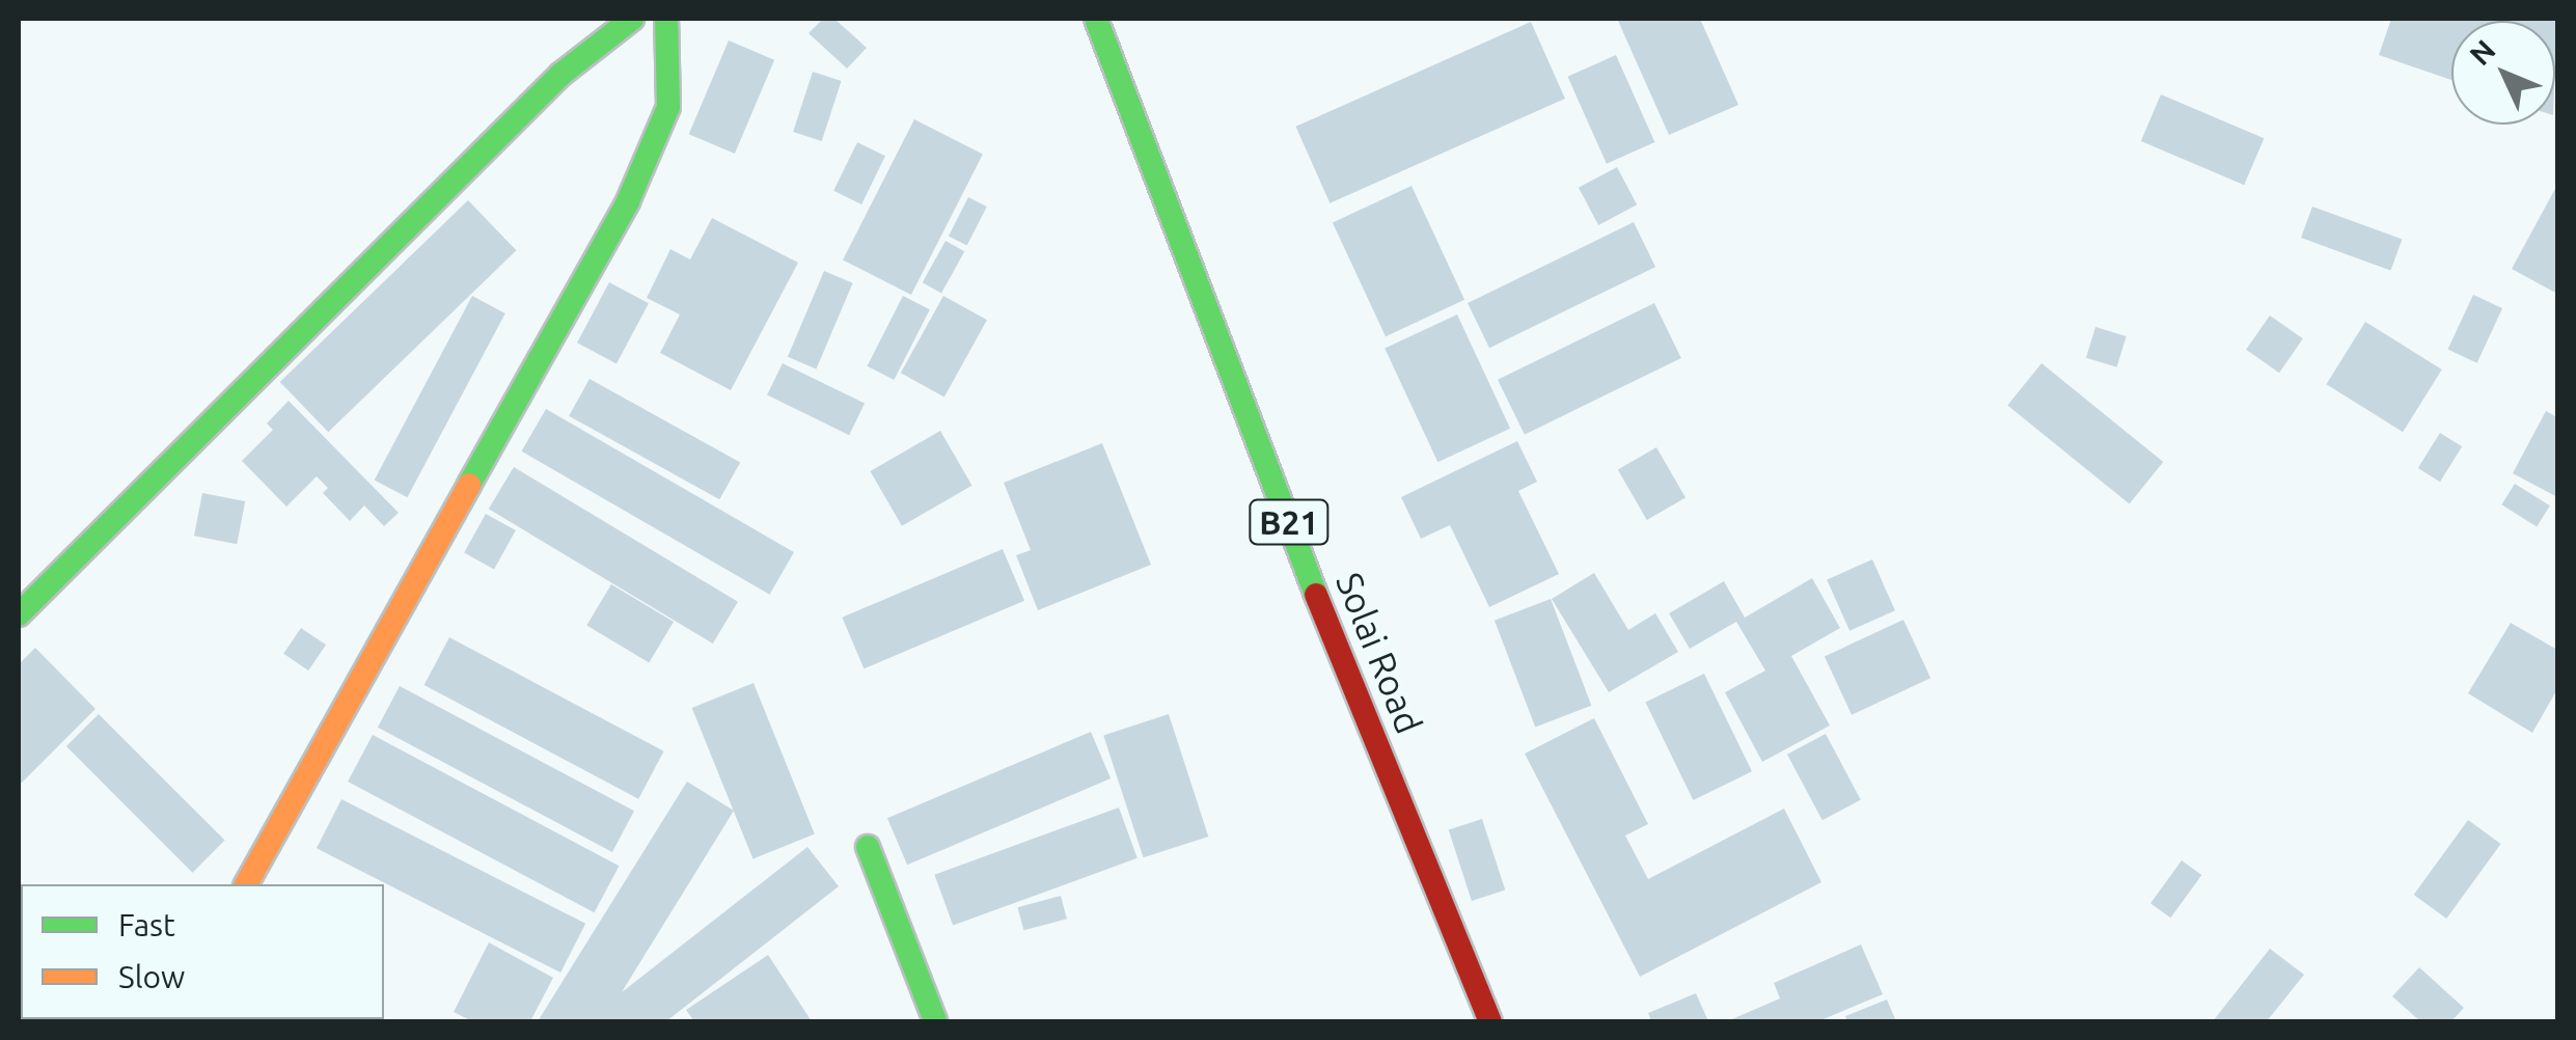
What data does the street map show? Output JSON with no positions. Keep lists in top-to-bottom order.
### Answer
{
  "streets": {
    "main road": ["B21", "Solai Road"]
  },
  "legend": ["Fast", "Slow"],
  "north": "top left"
}
